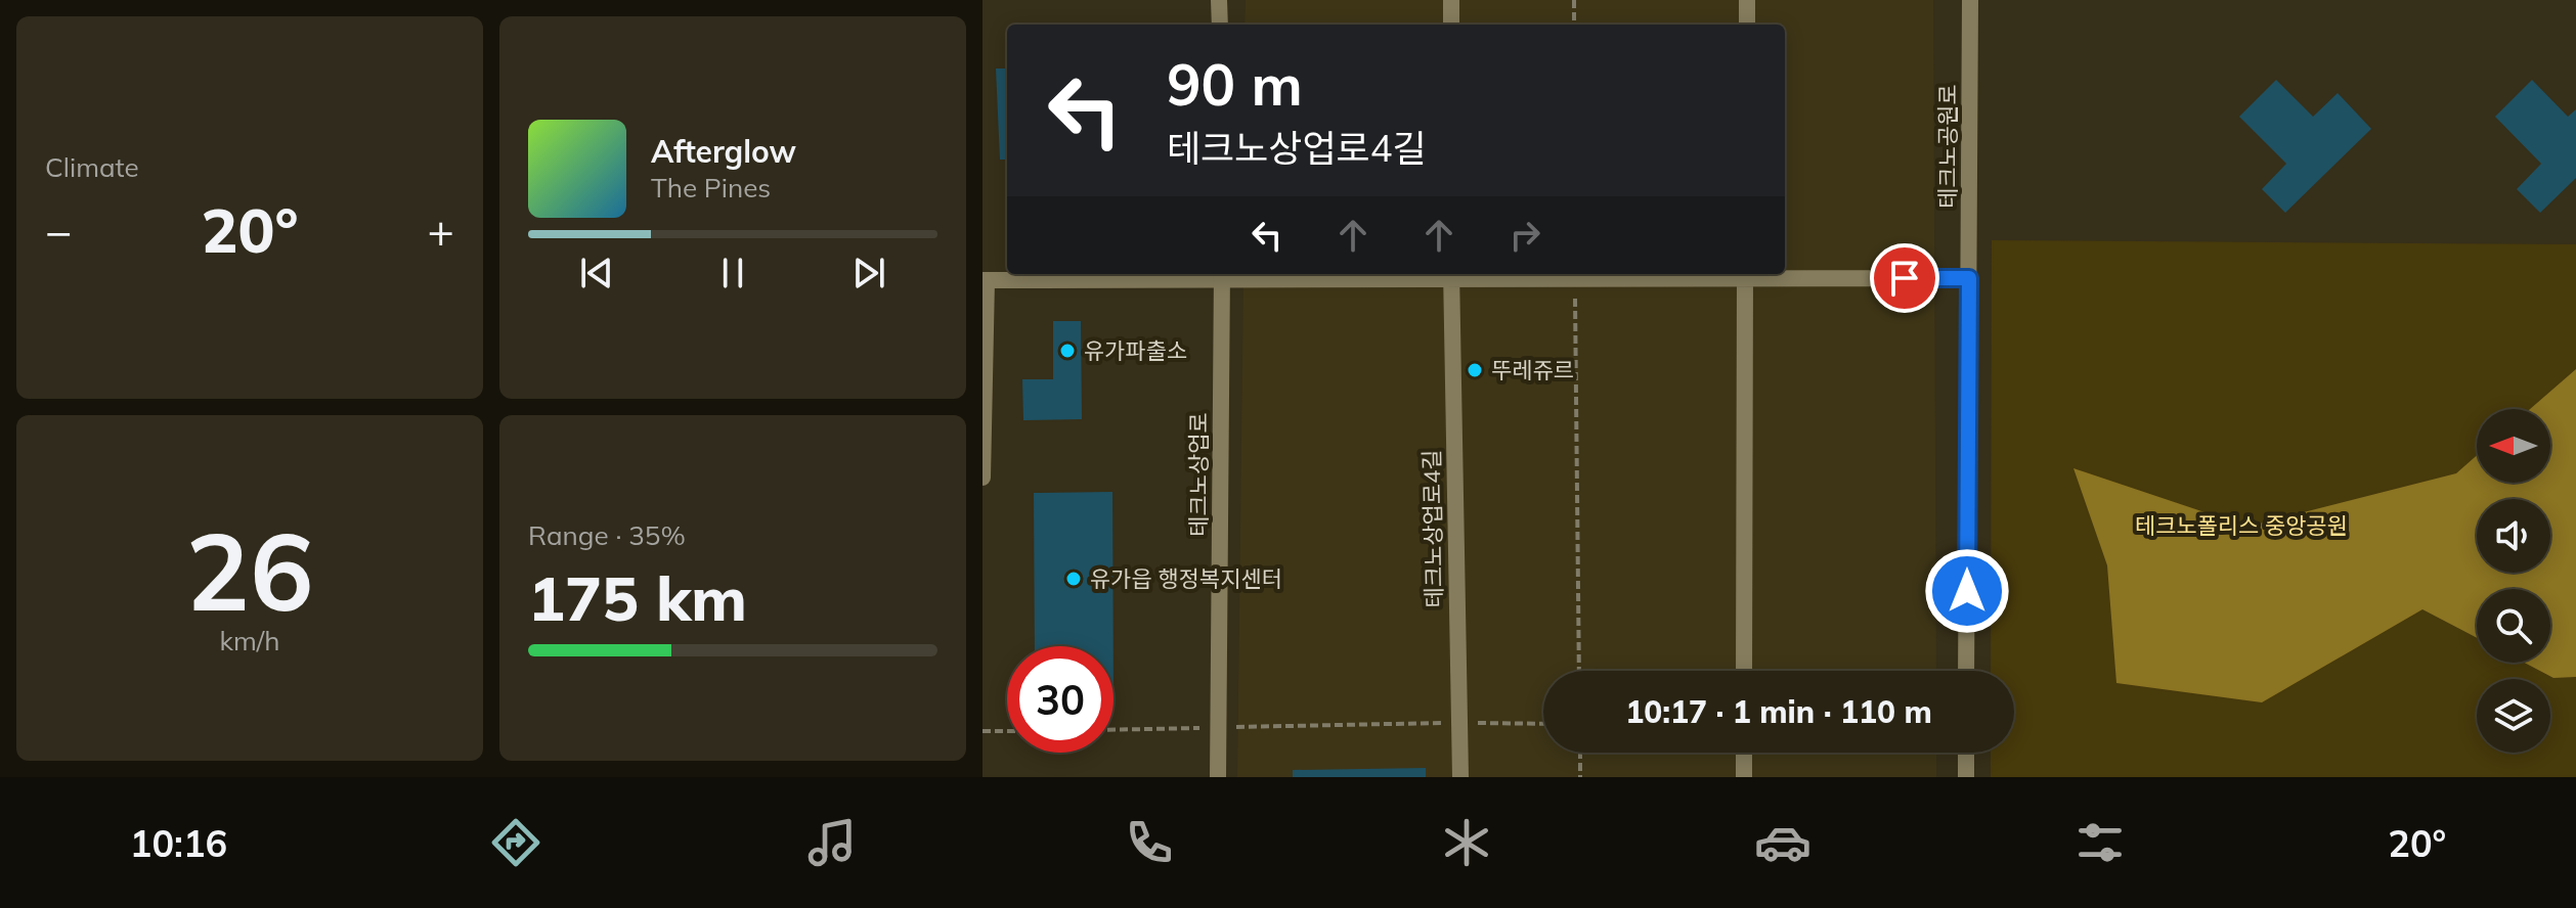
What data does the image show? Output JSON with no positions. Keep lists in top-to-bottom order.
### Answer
{
  "streets": {
    "street": ["테크노공원로", "테크노상업로", "테크노상업로4길"]
  },
  "parks": ["테크노폴리스 중앙공원"],
  "places": ["유가파출소", "뚜레쥬르", "유가읍 행정복지센터"],
  "north": "left",
  "page": {
    "tile": [
      "Climate",
      ["26", "km/h"],
      ["Range · 35%", "175 km"]
    ],
    "turn": ["90 m", "테크노상업로4길"],
    "song": ["Afterglow", "The Pines"],
    "heat": ["−", "20°", "+"],
    "limit": "30",
    "trip": "10:17 · 1 min · 110 m",
    "tabs": ["10:16", "20°"]
  }
}
